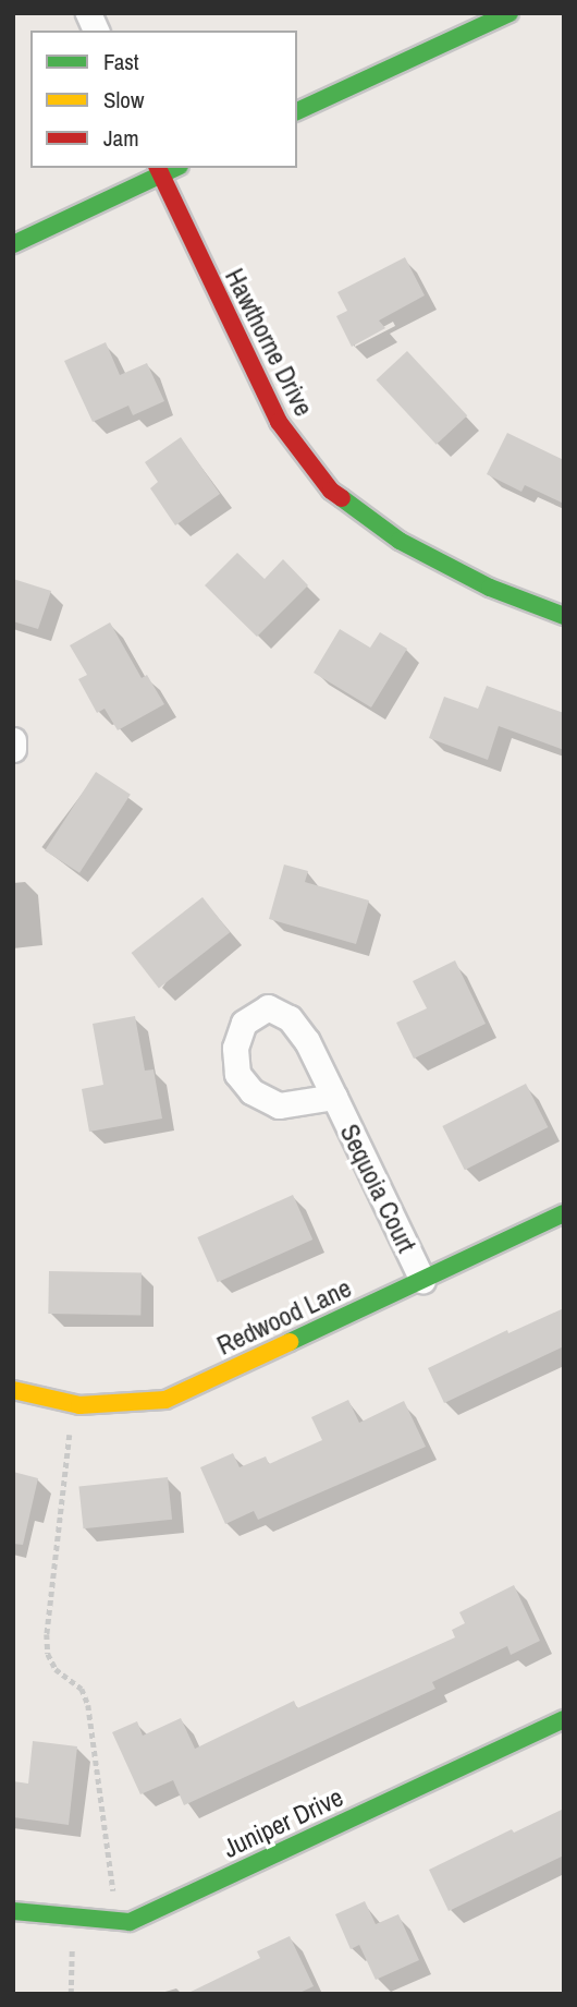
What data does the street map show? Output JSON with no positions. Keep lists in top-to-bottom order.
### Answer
{
  "streets": {
    "street": [
      "Hawthorne Drive",
      "Sequoia Court",
      "Redwood Lane",
      "Juniper Drive"
    ]
  },
  "crossings": [
    ["Sequoia Court", "Redwood Lane"]
  ],
  "legend": ["Fast", "Slow", "Jam"]
}
